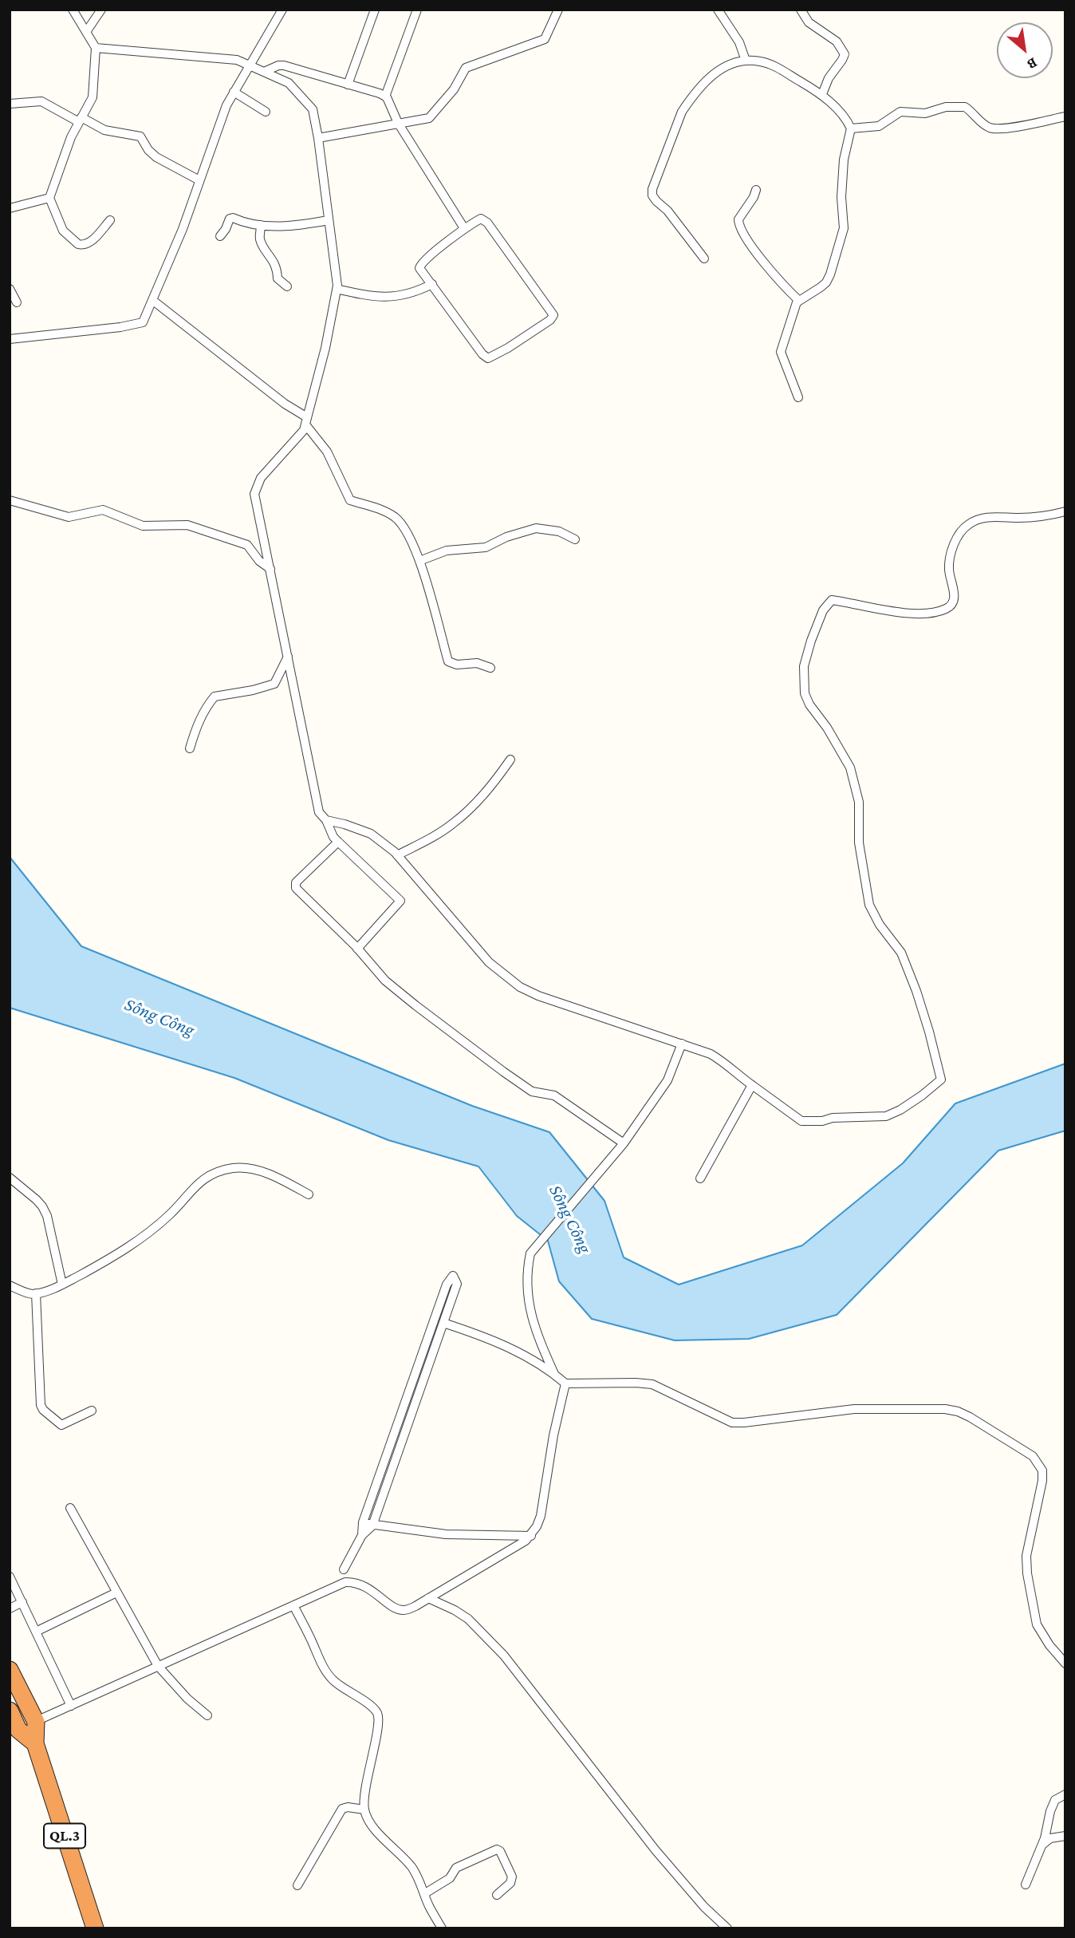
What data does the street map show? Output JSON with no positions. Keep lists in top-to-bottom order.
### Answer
{
  "streets": {
    "highway": ["QL.3"]
  },
  "water": ["Sông Công"],
  "north": "bottom right"
}
